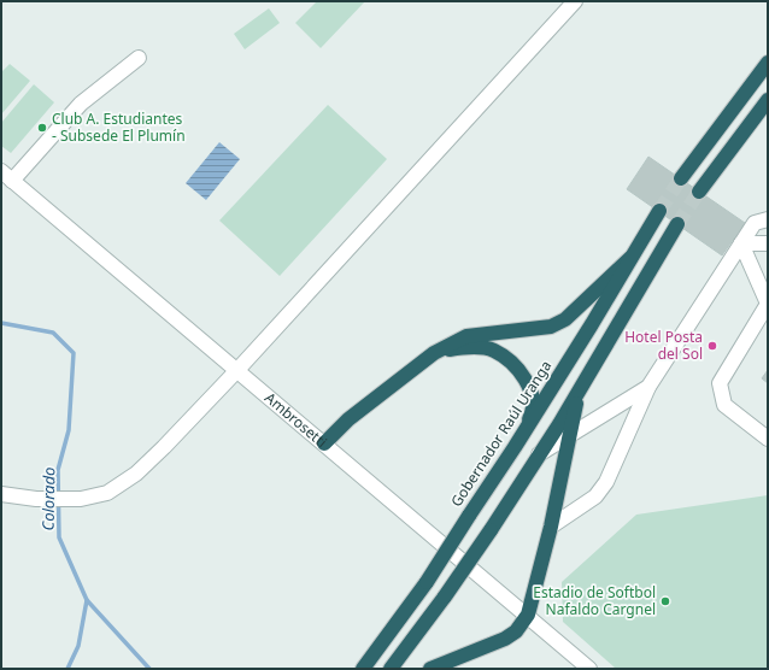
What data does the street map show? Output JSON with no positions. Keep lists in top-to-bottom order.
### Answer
{
  "streets": {
    "highway": ["Gobernador Raúl Uranga"],
    "street": ["Ambrosetti"]
  },
  "water": ["Colorado"],
  "places": ["Club A. Estudiantes - Subsede El Plumín", "Hotel Posta del Sol", "Estadio de Softbol Nafaldo Cargnel"]
}
